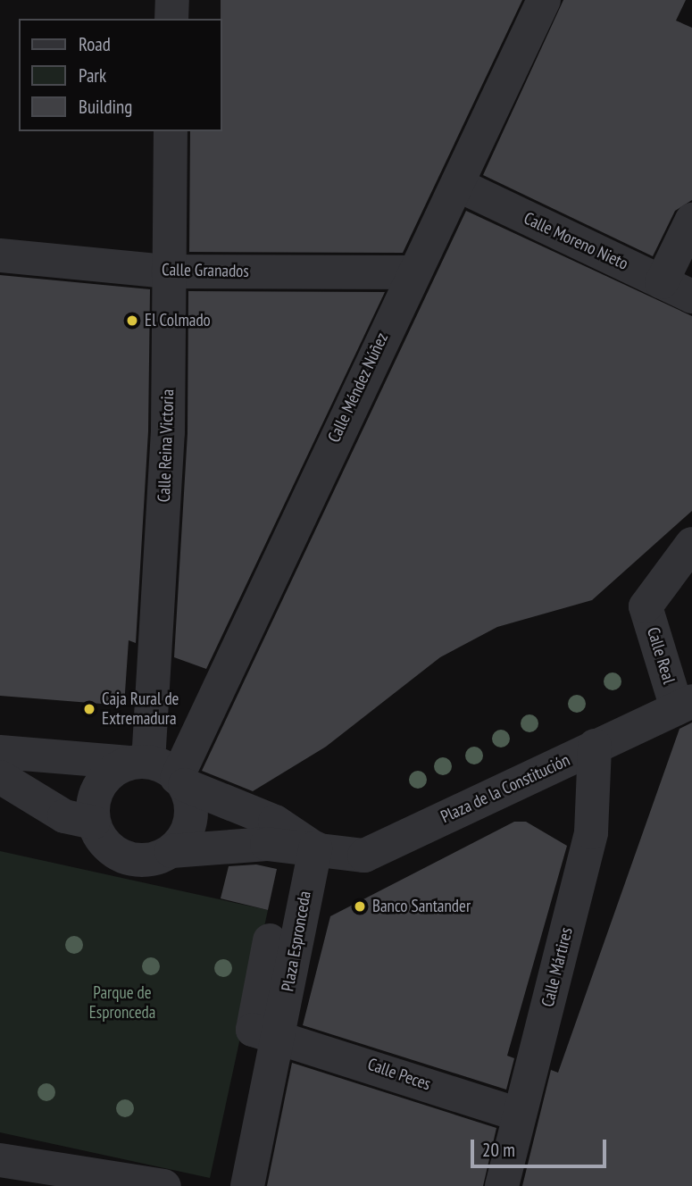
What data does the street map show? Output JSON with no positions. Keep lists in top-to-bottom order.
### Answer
{
  "streets": {
    "street": [
      "Calle Moreno Nieto",
      "Calle Granados",
      "Calle Méndez Núñez",
      "Calle Reina Victoria",
      "Calle Real",
      "Plaza de la Constitución",
      "Plaza Espronceda",
      "Calle Mártires",
      "Calle Peces"
    ]
  },
  "crossings": [
    ["Calle Moreno Nieto", "Calle Méndez Núñez"],
    ["Calle Granados", "Calle Méndez Núñez"],
    ["Calle Granados", "Calle Reina Victoria"],
    ["Calle Méndez Núñez", "Calle Reina Victoria"],
    ["Calle Real", "Plaza de la Constitución"],
    ["Plaza de la Constitución", "Plaza Espronceda"],
    ["Plaza de la Constitución", "Calle Mártires"],
    ["Plaza Espronceda", "Calle Peces"],
    ["Calle Mártires", "Calle Peces"]
  ],
  "parks": ["Parque de Espronceda"],
  "places": ["El Colmado", "Caja Rural de Extremadura", "Banco Santander"],
  "legend": ["Road", "Park", "Building"],
  "scale_bar": "20 m"
}
